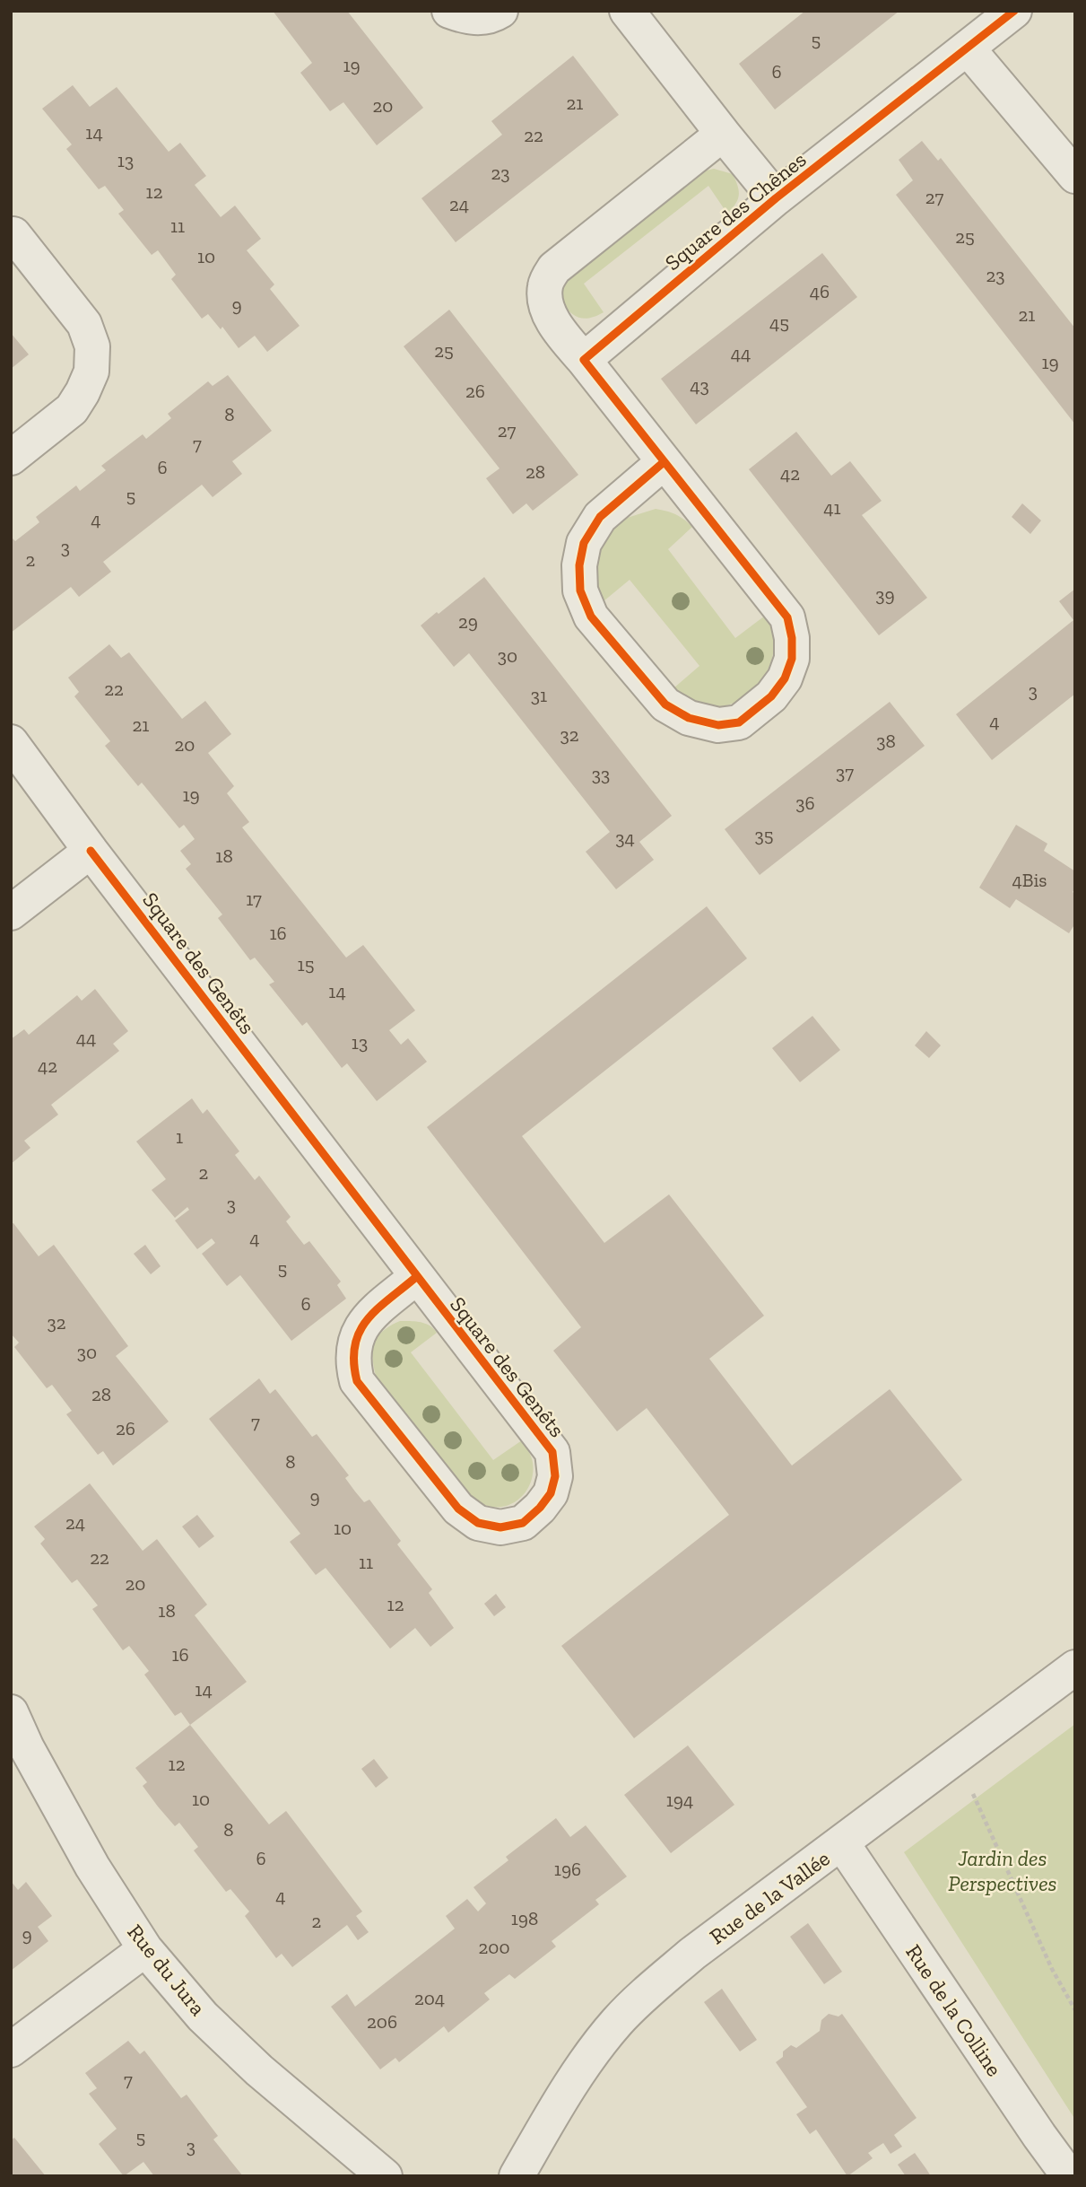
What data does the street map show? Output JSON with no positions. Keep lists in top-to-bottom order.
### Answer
{
  "streets": {
    "street": [
      "Square des Chênes",
      "Square des Genêts",
      "Rue de la Vallée",
      "Rue du Jura",
      "Rue de la Colline"
    ]
  },
  "crossings": [
    ["Rue de la Vallée", "Rue de la Colline"]
  ],
  "parks": ["Jardin des Perspectives"],
  "house_numbers": [
    "5",
    "19",
    "6",
    "21",
    "20",
    "14",
    "22",
    "13",
    "23",
    "12",
    "27",
    "24",
    "11",
    "25",
    "10",
    "23",
    "46",
    "9",
    "21",
    "45",
    "25",
    "44",
    "19",
    "43",
    "26",
    "8",
    "27",
    "7",
    "6",
    "28",
    "42",
    "5",
    "41",
    "4",
    "3",
    "2",
    "39",
    "29",
    "30",
    "22",
    "3",
    "31",
    "4",
    "21",
    "32",
    "38",
    "20",
    "37",
    "33",
    "19",
    "36",
    "35",
    "34",
    "18",
    "4Bis",
    "17",
    "16",
    "15",
    "14",
    "44",
    "13",
    "42",
    "1",
    "2",
    "3",
    "4",
    "5",
    "6",
    "32",
    "30",
    "28",
    "7",
    "26",
    "8",
    "9",
    "24",
    "10",
    "22",
    "11",
    "20",
    "12",
    "18",
    "16",
    "14",
    "12",
    "10",
    "194",
    "8",
    "6",
    "196",
    "4",
    "198",
    "2",
    "9",
    "200",
    "204",
    "206",
    "7",
    "5",
    "3"
  ]
}
